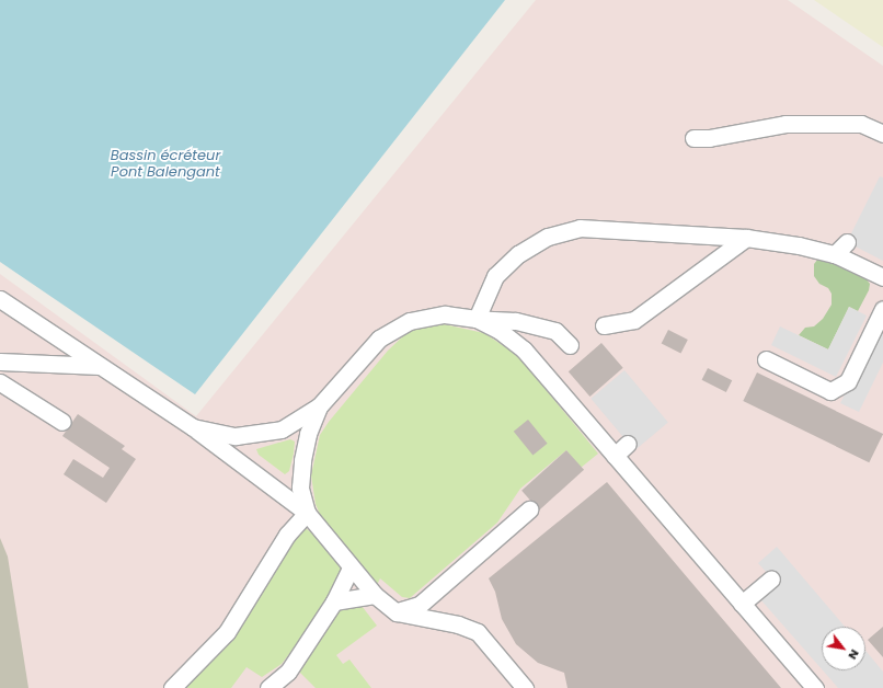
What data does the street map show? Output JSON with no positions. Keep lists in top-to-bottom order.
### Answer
{
  "water": ["Bassin écréteur Pont Balengant"],
  "north": "bottom right"
}
